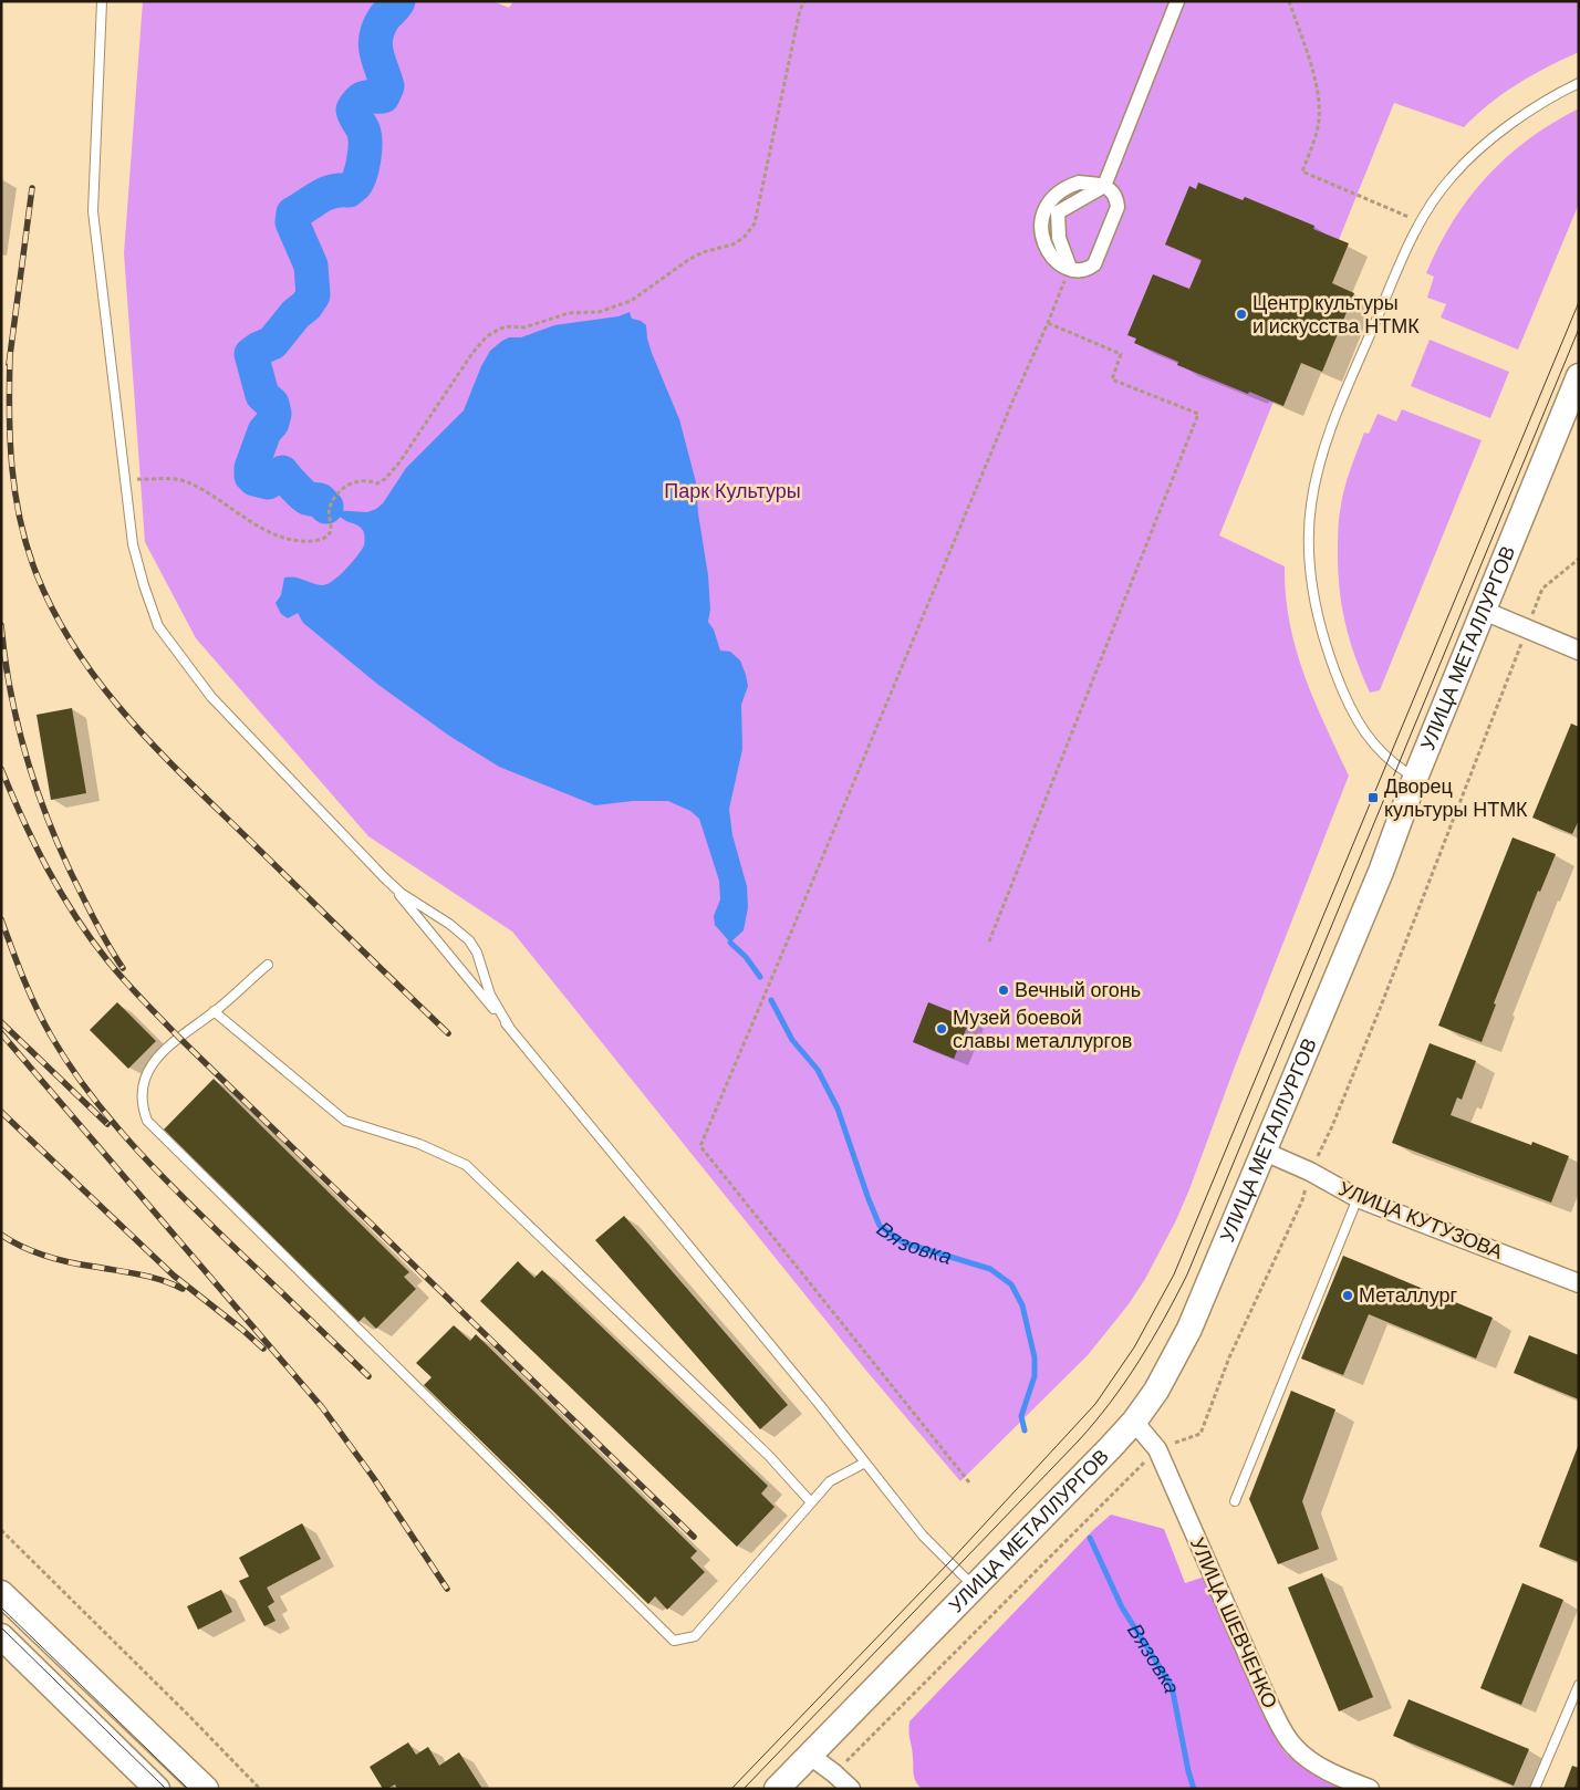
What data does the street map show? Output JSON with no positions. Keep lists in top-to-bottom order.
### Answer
{
  "streets": {
    "main road": ["УЛИЦА МЕТАЛЛУРГОВ"],
    "street": ["УЛИЦА КУТУЗОВА", "УЛИЦА ШЕВЧЕНКО"]
  },
  "crossings": [
    ["УЛИЦА МЕТАЛЛУРГОВ", "УЛИЦА КУТУЗОВА"],
    ["УЛИЦА МЕТАЛЛУРГОВ", "УЛИЦА ШЕВЧЕНКО"]
  ],
  "water": ["Вязовка"],
  "parks": ["Парк Культуры"],
  "places": {
    "other": [
      "Центр культуры и искусства НТМК",
      "Вечный огонь",
      "Музей боевой славы металлургов",
      "Металлург"
    ],
    "transit": ["Дворец культуры НТМК"]
  }
}
